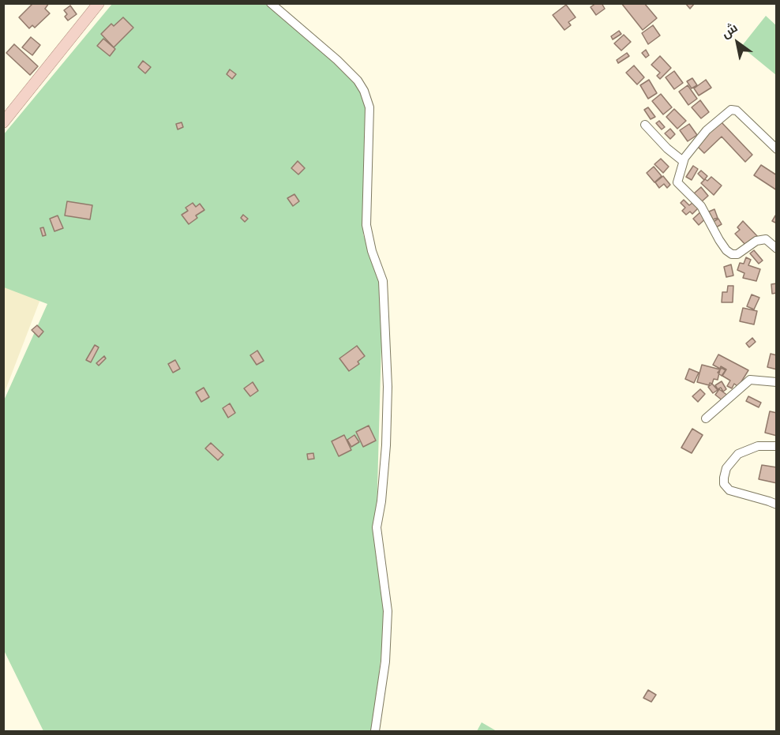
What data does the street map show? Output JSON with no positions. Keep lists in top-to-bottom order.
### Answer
{
  "north": "top left"
}
